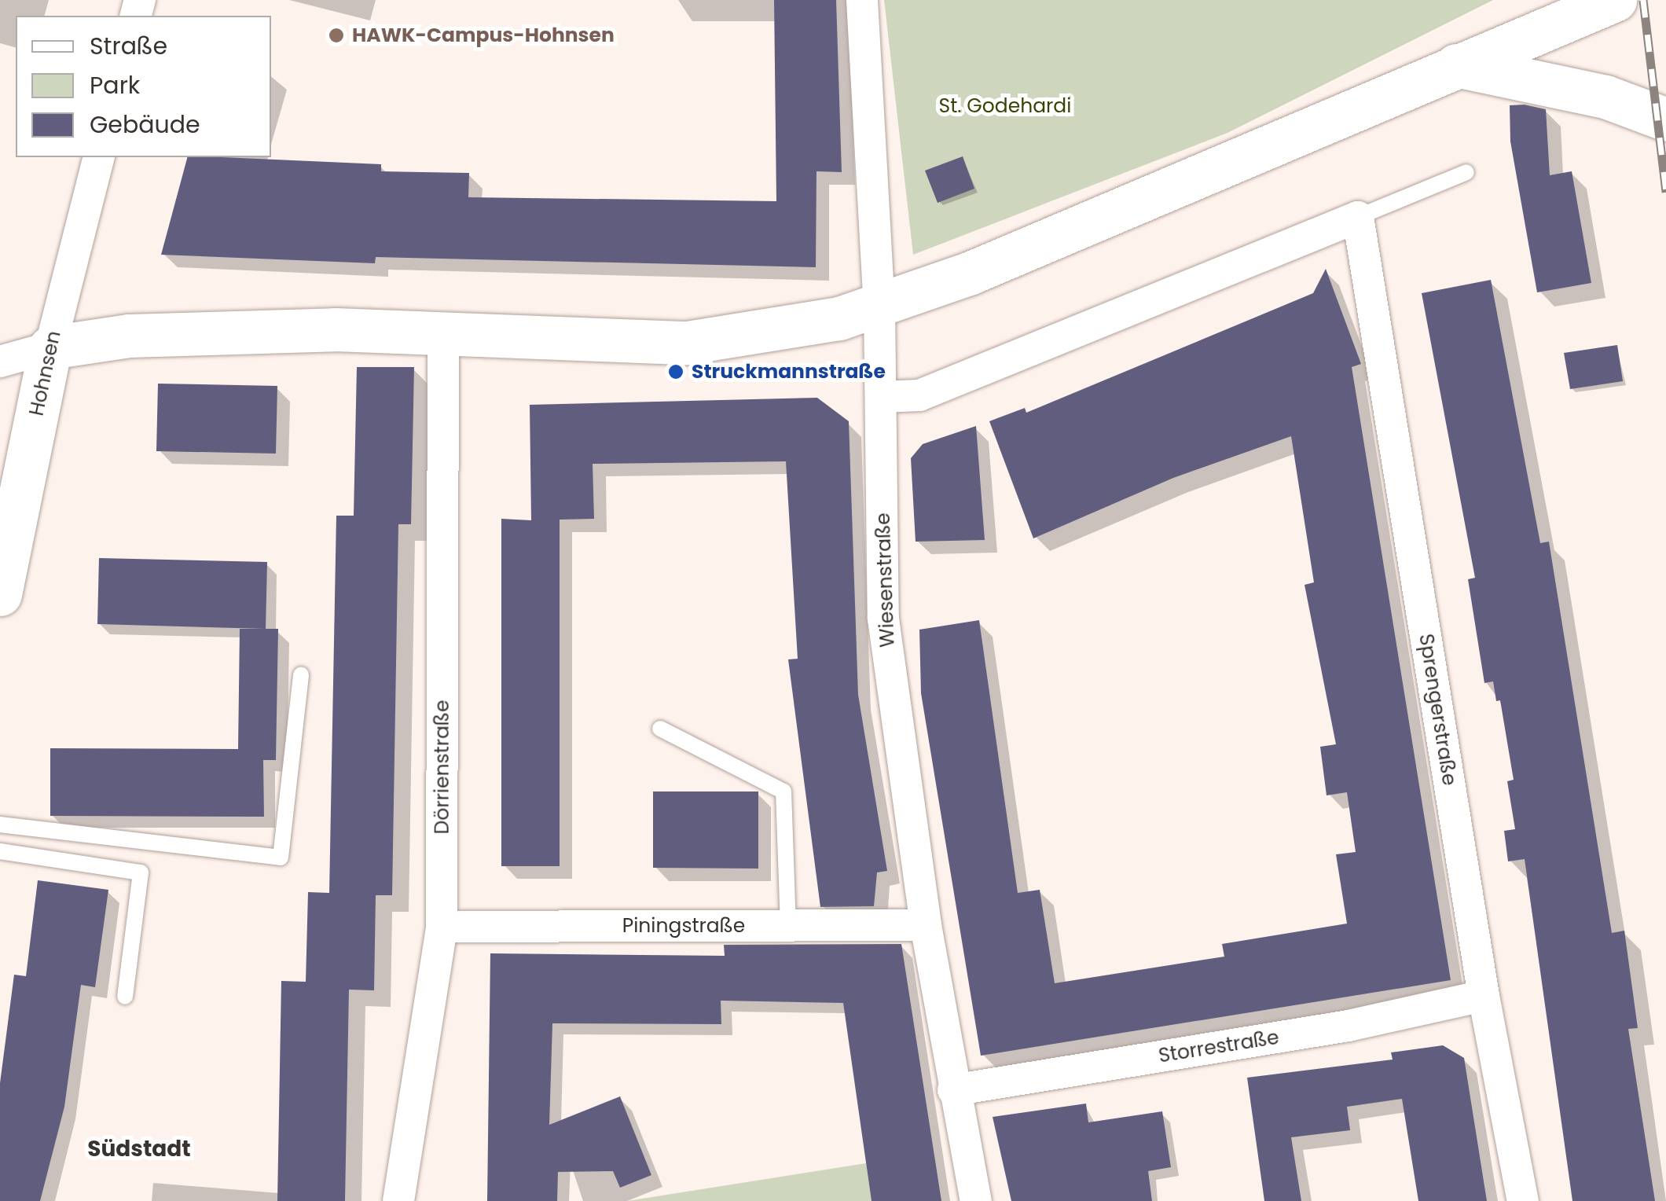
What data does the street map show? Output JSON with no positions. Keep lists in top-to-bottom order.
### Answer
{
  "streets": {
    "main road": ["Hohnsen"],
    "street": [
      "Wiesenstraße",
      "Sprengerstraße",
      "Dörrienstraße",
      "Piningstraße",
      "Storrestraße"
    ]
  },
  "crossings": [
    ["Wiesenstraße", "Piningstraße"],
    ["Wiesenstraße", "Storrestraße"],
    ["Sprengerstraße", "Storrestraße"],
    ["Dörrienstraße", "Piningstraße"]
  ],
  "districts": ["Südstadt"],
  "parks": ["St. Godehardi"],
  "places": ["HAWK-Campus-Hohnsen", "Struckmannstraße"],
  "legend": ["Straße", "Park", "Gebäude"]
}
